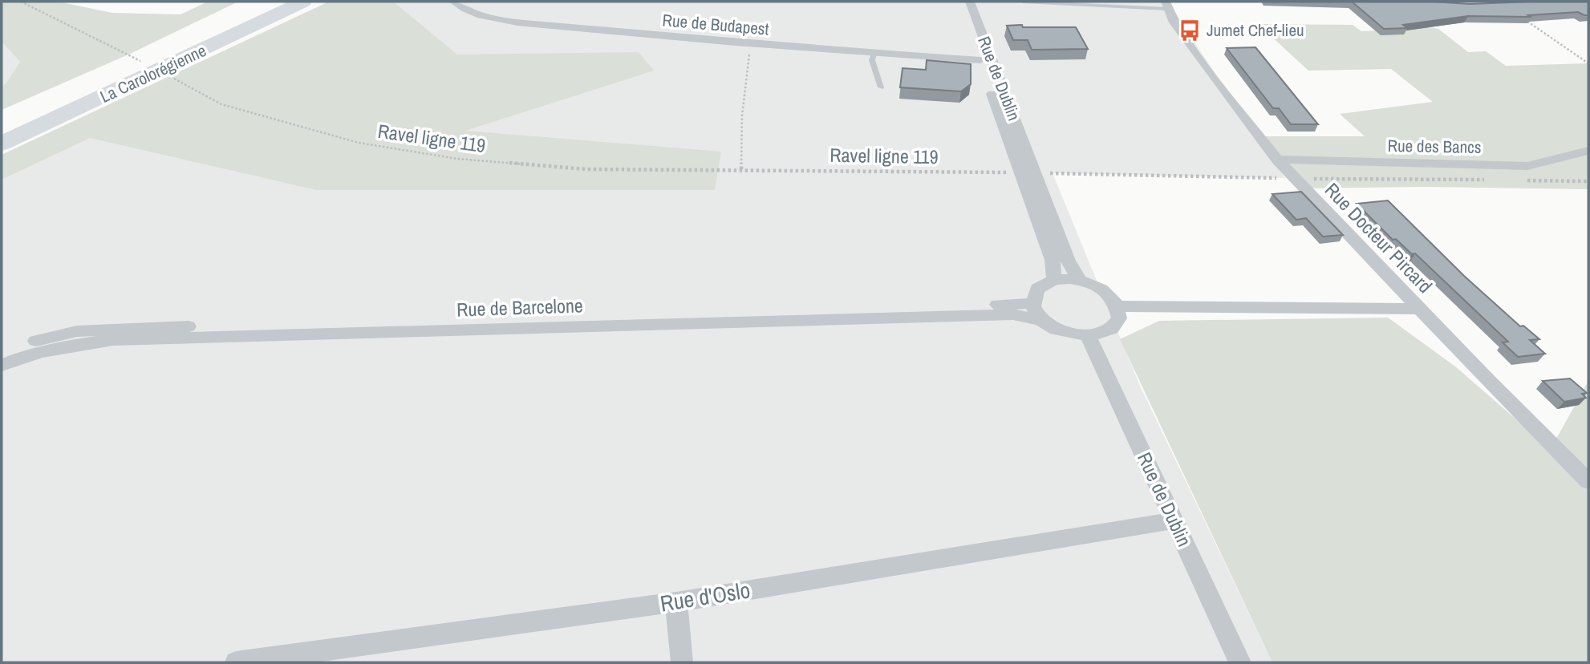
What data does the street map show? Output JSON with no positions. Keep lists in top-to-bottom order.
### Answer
{
  "streets": {
    "highway": ["La Carolorégienne"],
    "street": [
      "Rue de Budapest",
      "Rue de Dublin",
      "Rue des Bancs",
      "Rue Docteur Pircard",
      "Rue de Barcelone",
      "Rue d'Oslo"
    ],
    "path": ["Ravel ligne 119"]
  },
  "crossings": [
    ["Rue de Budapest", "Rue de Dublin"],
    ["Rue de Dublin", "Ravel ligne 119"],
    ["Rue de Dublin", "Rue de Barcelone"],
    ["Rue de Dublin", "Rue d'Oslo"],
    ["Rue des Bancs", "Rue Docteur Pircard"]
  ],
  "places": {
    "bus stop": ["Jumet Chef-lieu"]
  }
}
